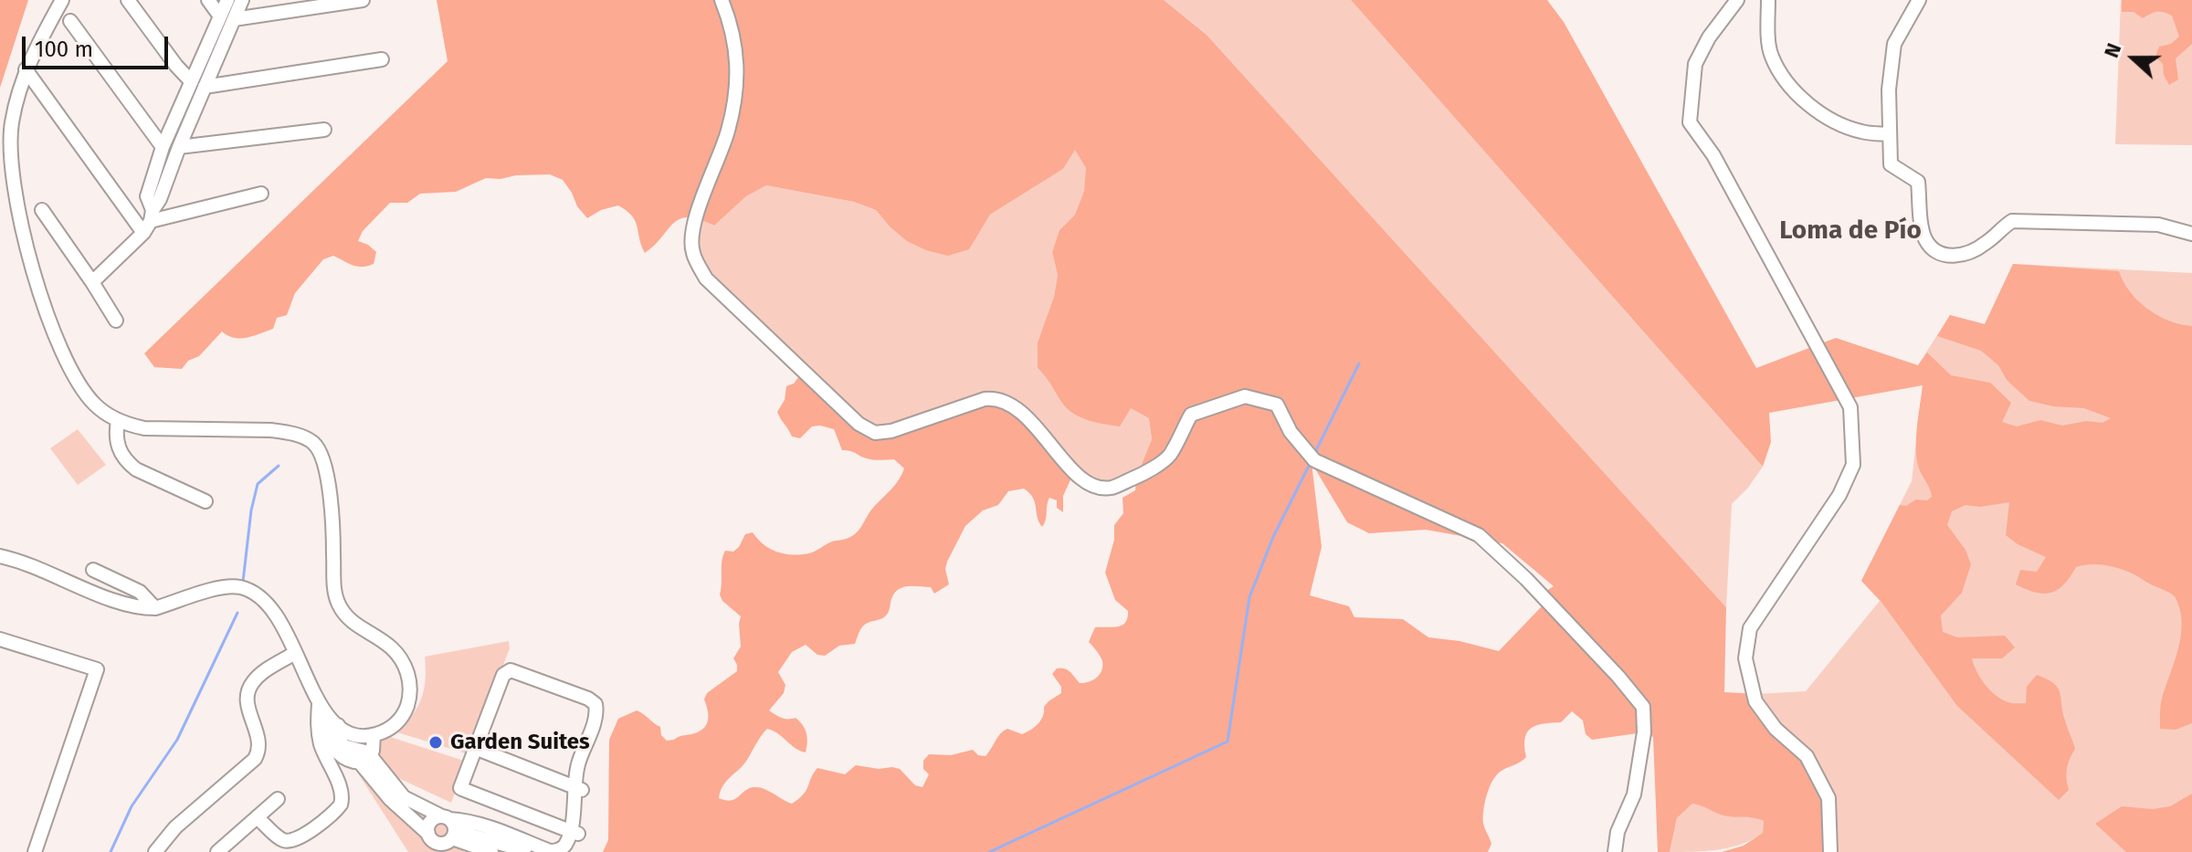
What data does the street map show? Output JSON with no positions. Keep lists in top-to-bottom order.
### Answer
{
  "districts": ["Loma de Pío"],
  "places": ["Garden Suites"],
  "scale_bar": "100 m",
  "north": "left"
}
